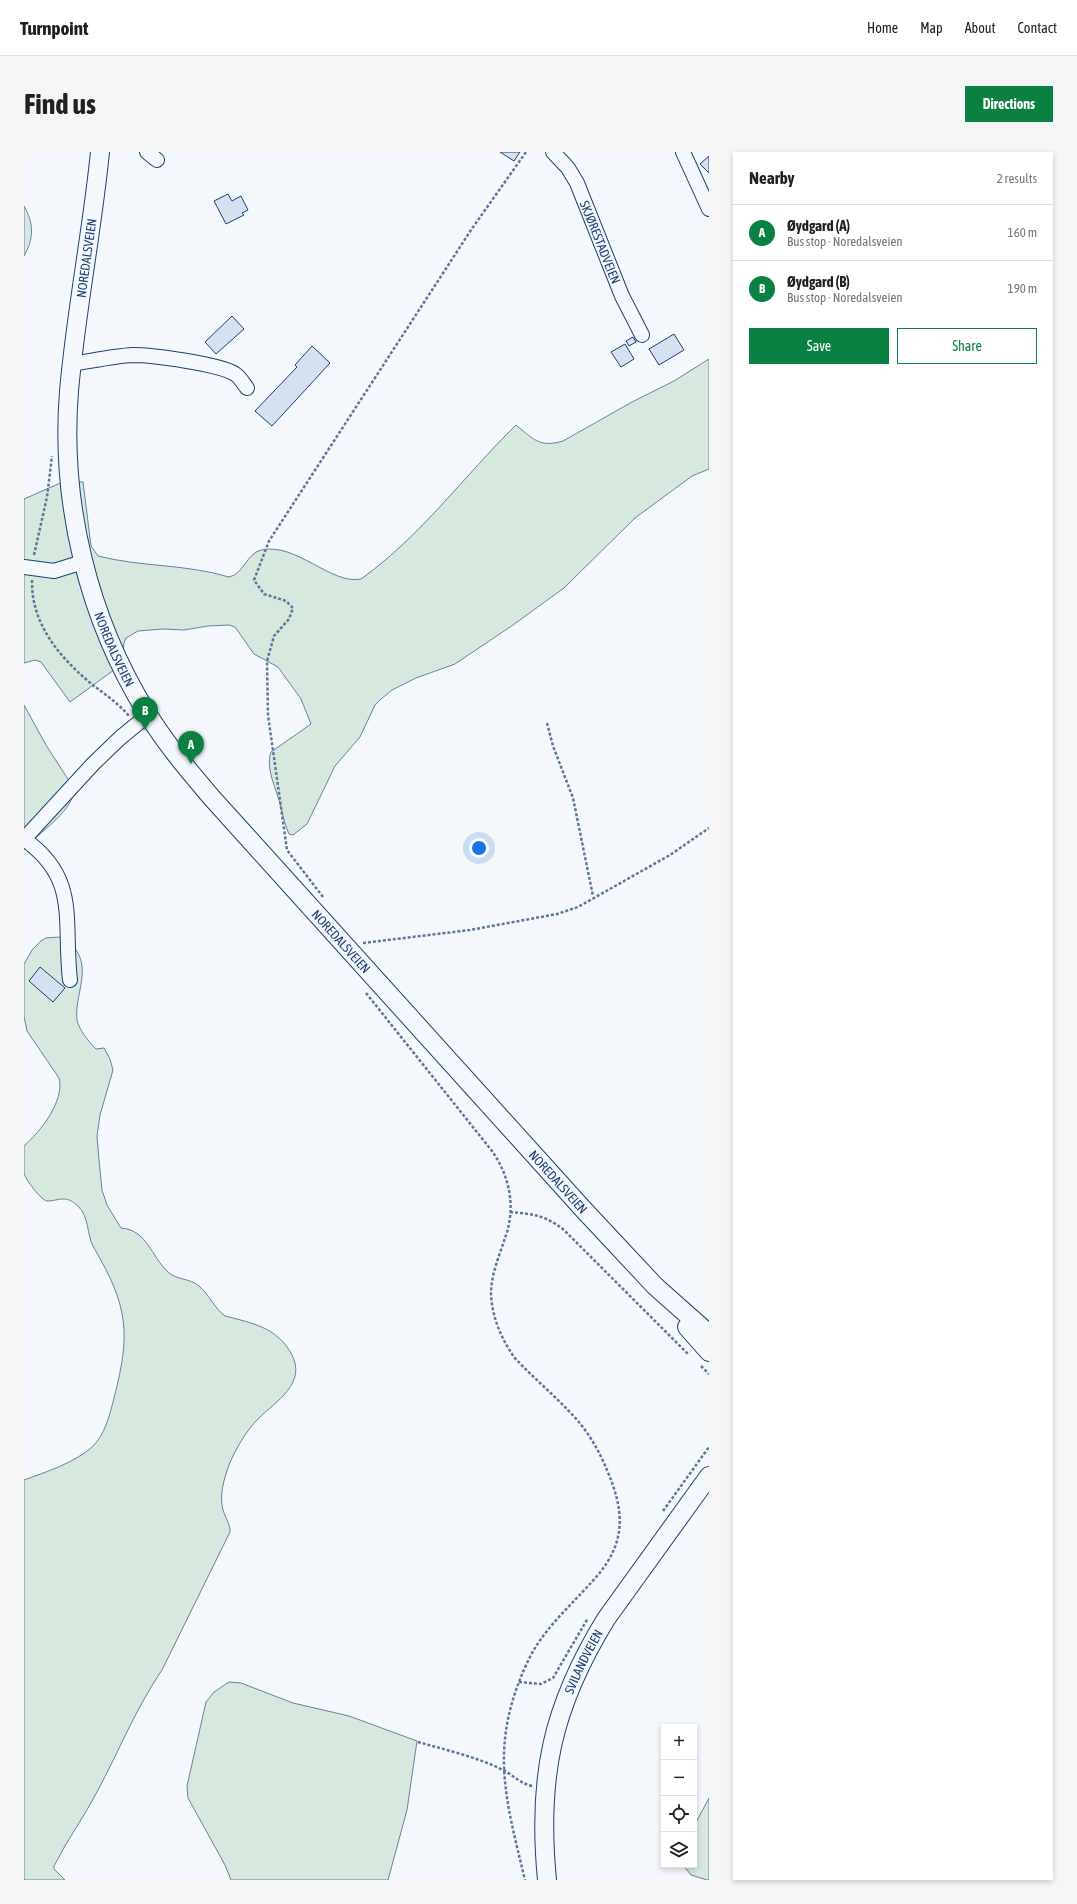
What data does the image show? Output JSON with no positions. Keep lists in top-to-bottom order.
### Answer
{
  "streets": {
    "main road": ["NOREDALSVEIEN", "SVILANDVEIEN"],
    "lane": ["SKJØRESTADVEIEN"]
  },
  "page": {
    "header": "Turnpoint",
    "nav": [
      "Home",
      "Map",
      "About",
      "Contact"
    ],
    "buttons": [
      "Directions",
      ["Save", "Share"]
    ],
    "title": "Find us",
    "heading": ["Nearby", "2 results"],
    "list": [
      {
        "mark": "A",
        "name": "Øydgard (A)",
        "note": "Bus stop · Noredalsveien",
        "value": "160 m"
      },
      {
        "mark": "B",
        "name": "Øydgard (B)",
        "note": "Bus stop · Noredalsveien",
        "value": "190 m"
      }
    ],
    "pins": ["B", "A"],
    "map_buttons": ["+", "−"]
  }
}
